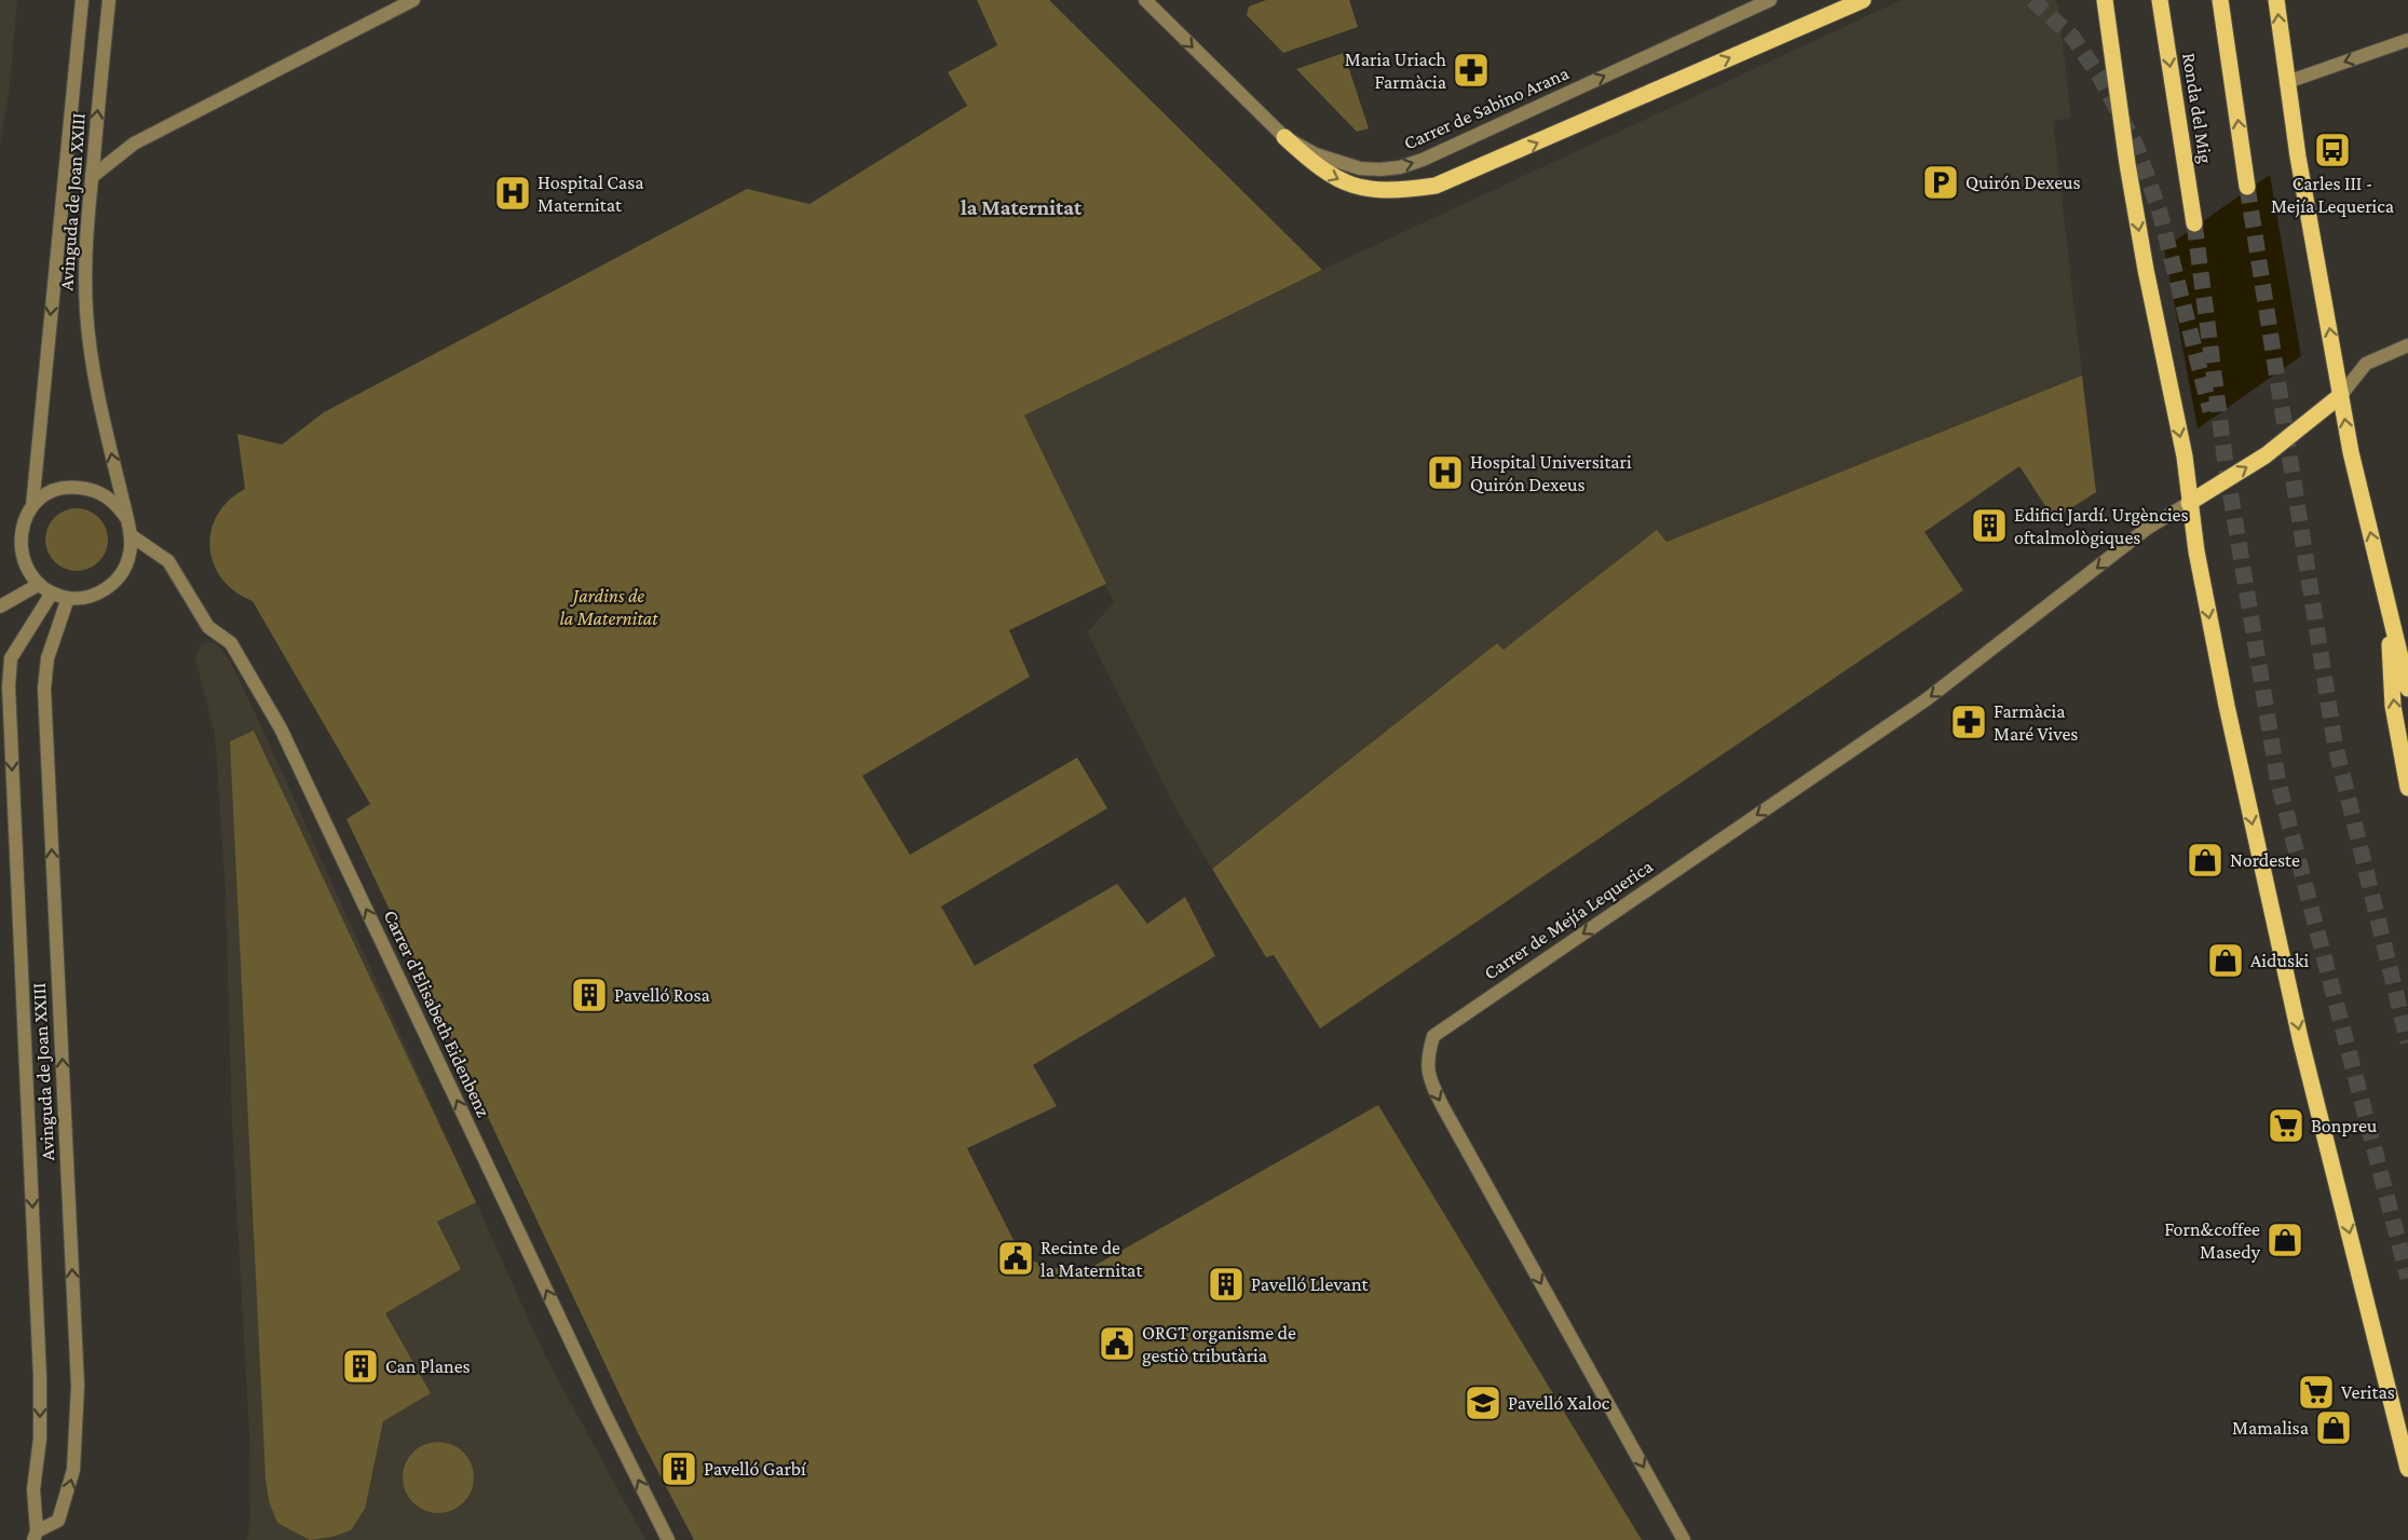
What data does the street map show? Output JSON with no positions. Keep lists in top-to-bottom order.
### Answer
{
  "streets": {
    "main road": ["Ronda del Mig"],
    "street": [
      "Carrer de Sabino Arana",
      "Avinguda de Joan XXIII",
      "Carrer de Mejía Lequerica",
      "Carrer d'Elisabeth Eidenbenz"
    ]
  },
  "crossings": [
    ["Avinguda de Joan XXIII", "Carrer d'Elisabeth Eidenbenz"]
  ],
  "one_way": ["Carrer de Sabino Arana", "Carrer d'Elisabeth Eidenbenz"],
  "districts": ["la Maternitat"],
  "parks": ["Jardins de la Maternitat"],
  "places": {
    "pharmacy": ["Maria Uriach Farmàcia", "Farmàcia Maré Vives"],
    "bus stop": ["Carles III - Mejía Lequerica"],
    "parking": ["Quirón Dexeus"],
    "hospital": ["Hospital Casa Maternitat", "Hospital Universitari Quirón Dexeus"],
    "building": [
      "Edifici Jardí. Urgències oftalmològiques",
      "Pavelló Rosa",
      "Pavelló Llevant",
      "Can Planes",
      "Pavelló Garbí"
    ],
    "shop": [
      "Nordeste",
      "Aiduski",
      "Forn&coffee Masedy",
      "Mamalisa"
    ],
    "supermarket": ["Bonpreu", "Veritas"],
    "public building": ["Recinte de la Maternitat", "ORGT organisme de gestiò tributària"],
    "school or university": ["Pavelló Xaloc"]
  }
}
